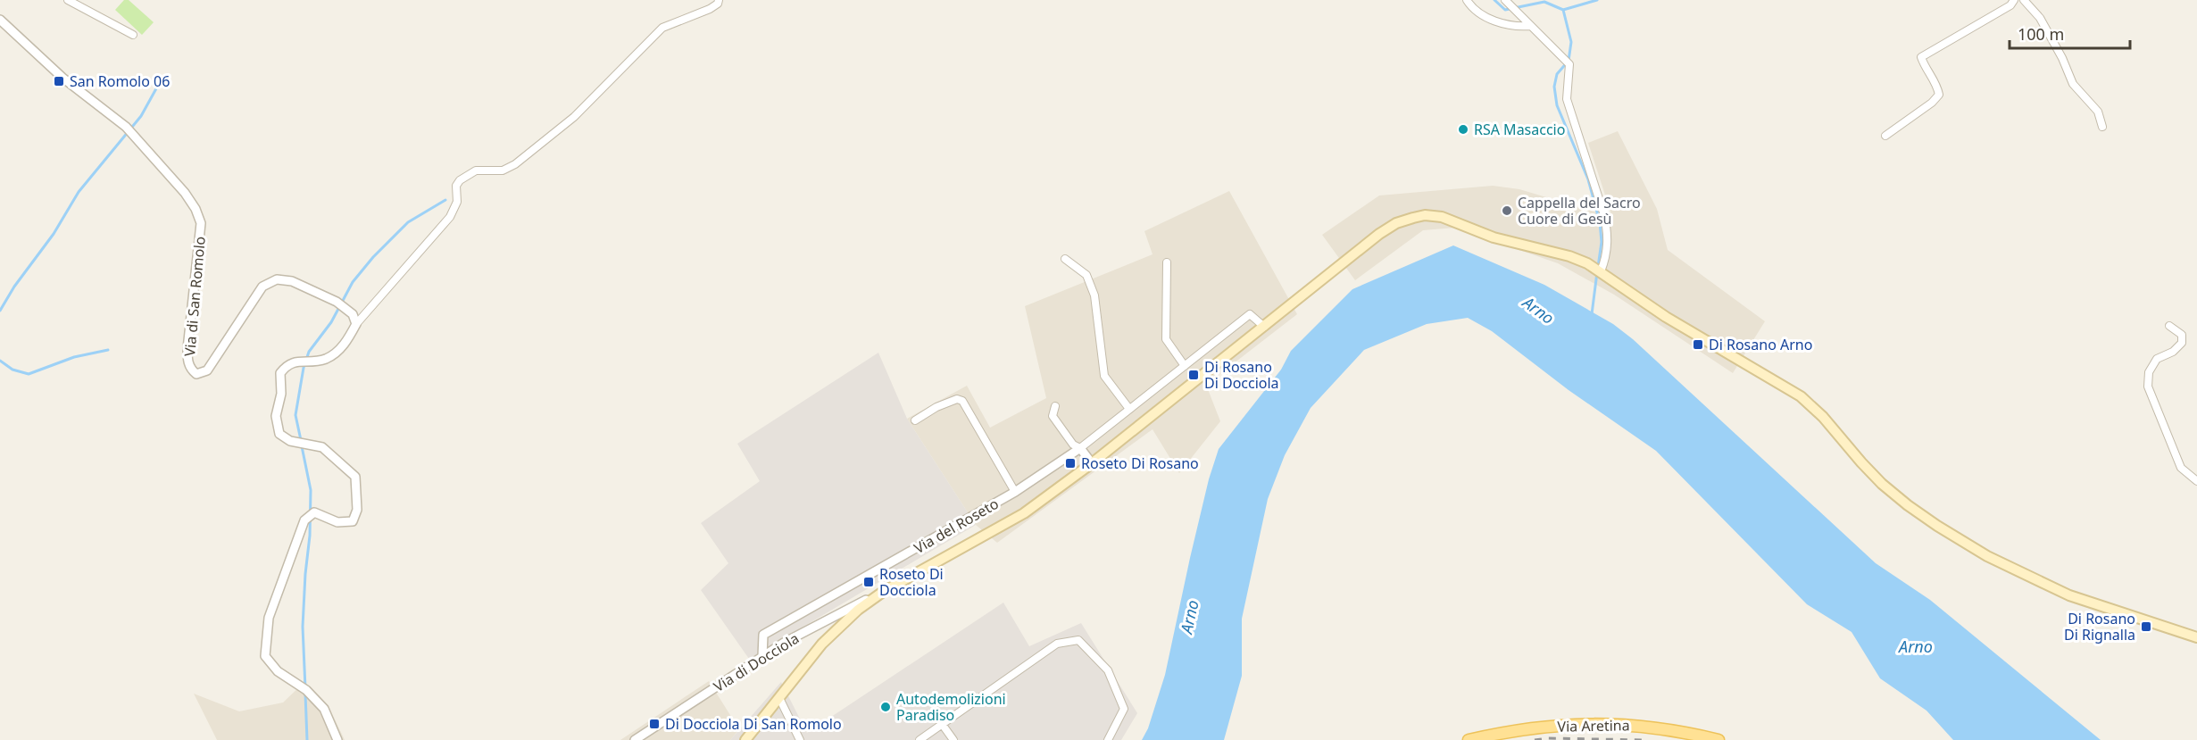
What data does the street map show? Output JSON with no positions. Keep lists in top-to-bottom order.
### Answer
{
  "streets": {
    "main road": ["Via Aretina"],
    "street": ["Via di San Romolo", "Via del Roseto", "Via di Docciola"]
  },
  "crossings": [
    ["Via del Roseto", "Via di Docciola"]
  ],
  "water": ["Arno"],
  "places": {
    "transit": [
      "San Romolo 06",
      "Di Rosano Arno",
      "Di Rosano Di Docciola",
      "Roseto Di Rosano",
      "Roseto Di Docciola",
      "Di Rosano Di Rignalla",
      "Di Docciola Di San Romolo"
    ],
    "other": ["RSA Masaccio", "Cappella del Sacro Cuore di Gesù", "Autodemolizioni Paradiso"]
  },
  "scale_bar": "100 m"
}
